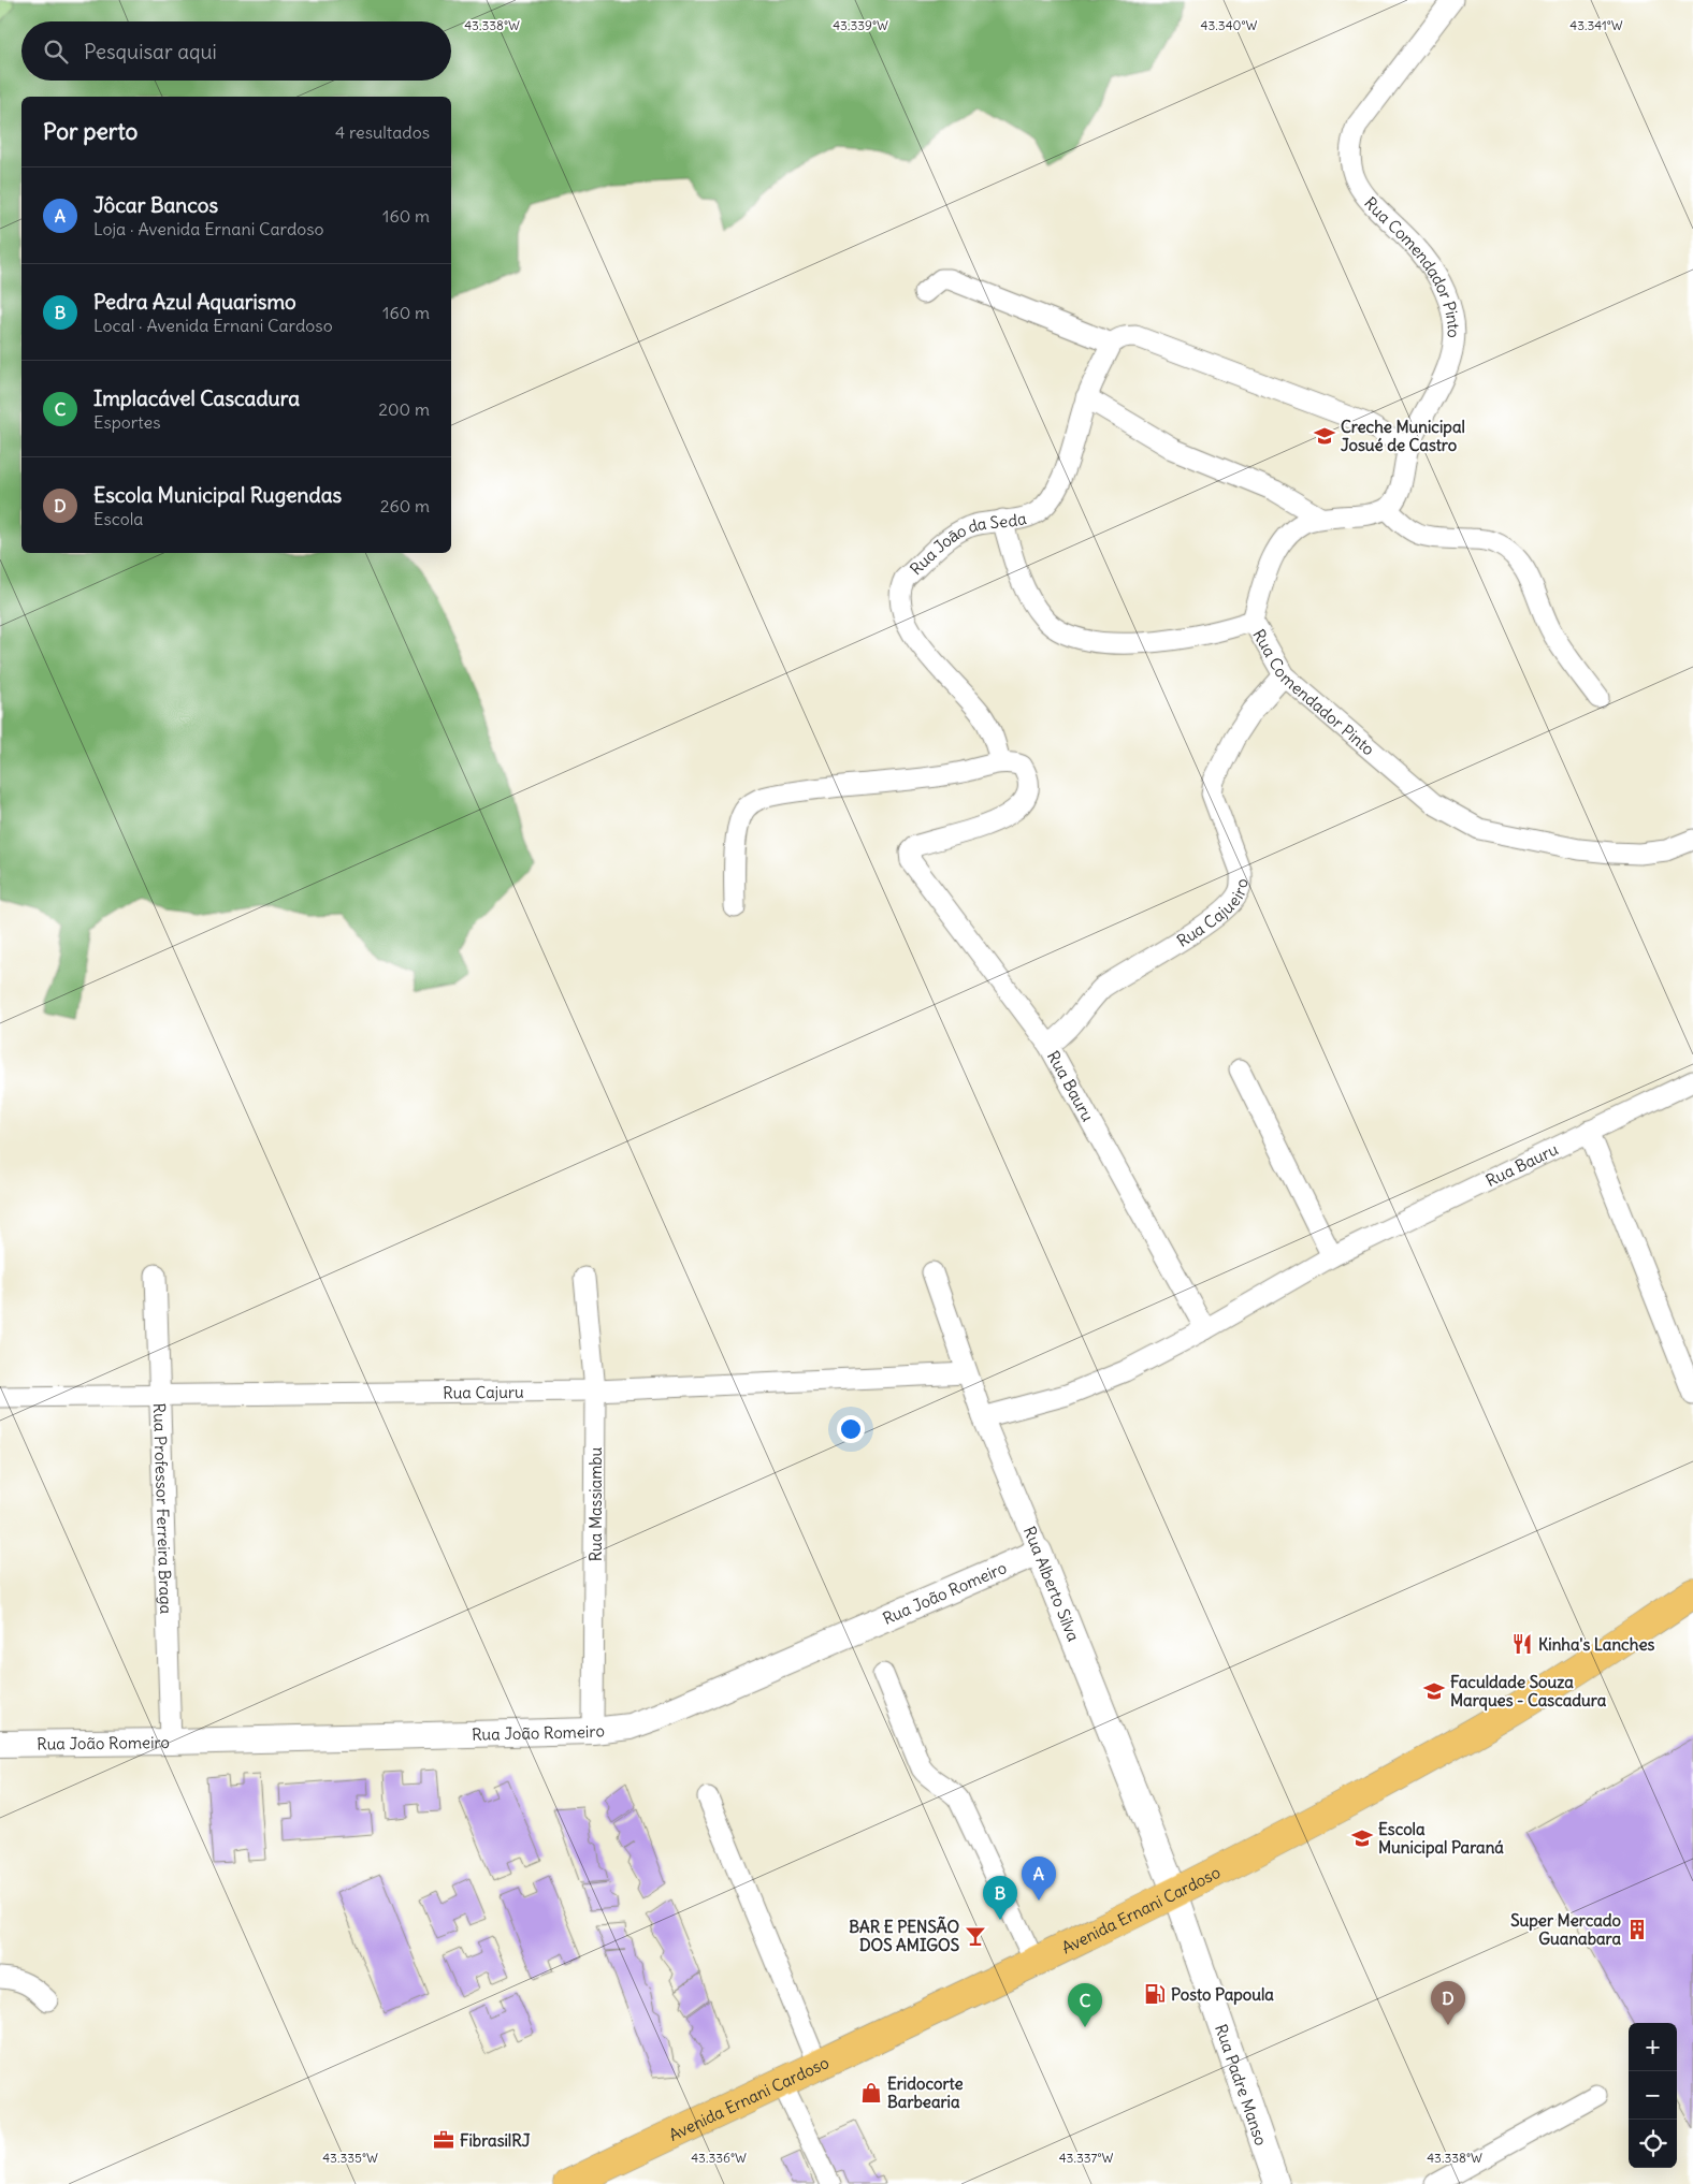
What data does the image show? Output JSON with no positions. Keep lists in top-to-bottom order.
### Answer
{
  "streets": {
    "main road": ["Avenida Ernani Cardoso"],
    "street": [
      "Rua Comendador Pinto",
      "Rua Joāo da Seda",
      "Rua Cajueiro",
      "Rua Bauru",
      "Rua Cajuru",
      "Rua Massiambu",
      "Rua Professor Ferreira Braga",
      "Rua Alberto Silva",
      "Rua João Romeiro",
      "Rua Padre Manso"
    ]
  },
  "crossings": [
    ["Rua Comendador Pinto", "Rua Cajueiro"],
    ["Rua Joāo da Seda", "Rua Bauru"],
    ["Rua Cajueiro", "Rua Bauru"],
    ["Rua Bauru", "Rua Alberto Silva"],
    ["Rua Cajuru", "Rua Massiambu"],
    ["Rua Cajuru", "Rua Professor Ferreira Braga"],
    ["Rua Cajuru", "Rua Alberto Silva"],
    ["Rua Massiambu", "Rua João Romeiro"],
    ["Rua Professor Ferreira Braga", "Rua João Romeiro"],
    ["Rua Alberto Silva", "Rua João Romeiro"],
    ["Rua Alberto Silva", "Avenida Ernani Cardoso"],
    ["Rua Alberto Silva", "Rua Padre Manso"],
    ["Avenida Ernani Cardoso", "Rua Padre Manso"]
  ],
  "places": {
    "school or university": ["Creche Municipal Josué de Castro", "Faculdade Souza Marques - Cascadura", "Escola Municipal Paraná"],
    "restaurant": ["Kinha's Lanches"],
    "building": ["Super Mercado Guanabara"],
    "bar": ["BAR E PENSÃO DOS AMIGOS"],
    "fuel station": ["Posto Papoula"],
    "shop": ["Eridocorte Barbearia"],
    "office": ["FibrasilRJ"]
  },
  "page": {
    "search": "Pesquisar aqui",
    "heading": ["Por perto", "4 resultados"],
    "list": [
      {
        "mark": "A",
        "name": "Jôcar Bancos",
        "note": "Loja · Avenida Ernani Cardoso",
        "value": "160 m"
      },
      {
        "mark": "B",
        "name": "Pedra Azul Aquarismo",
        "note": "Local · Avenida Ernani Cardoso",
        "value": "160 m"
      },
      {
        "mark": "C",
        "name": "Implacável Cascadura",
        "note": "Esportes",
        "value": "200 m"
      },
      {
        "mark": "D",
        "name": "Escola Municipal Rugendas",
        "note": "Escola",
        "value": "260 m"
      }
    ],
    "pins": [
      "A",
      "B",
      "D",
      "C"
    ],
    "map_buttons": ["+", "−"]
  },
  "coordinates": [
    "43.338°W",
    "43.339°W",
    "43.340°W",
    "43.341°W",
    "43.335°W",
    "43.336°W",
    "43.337°W"
  ]
}
